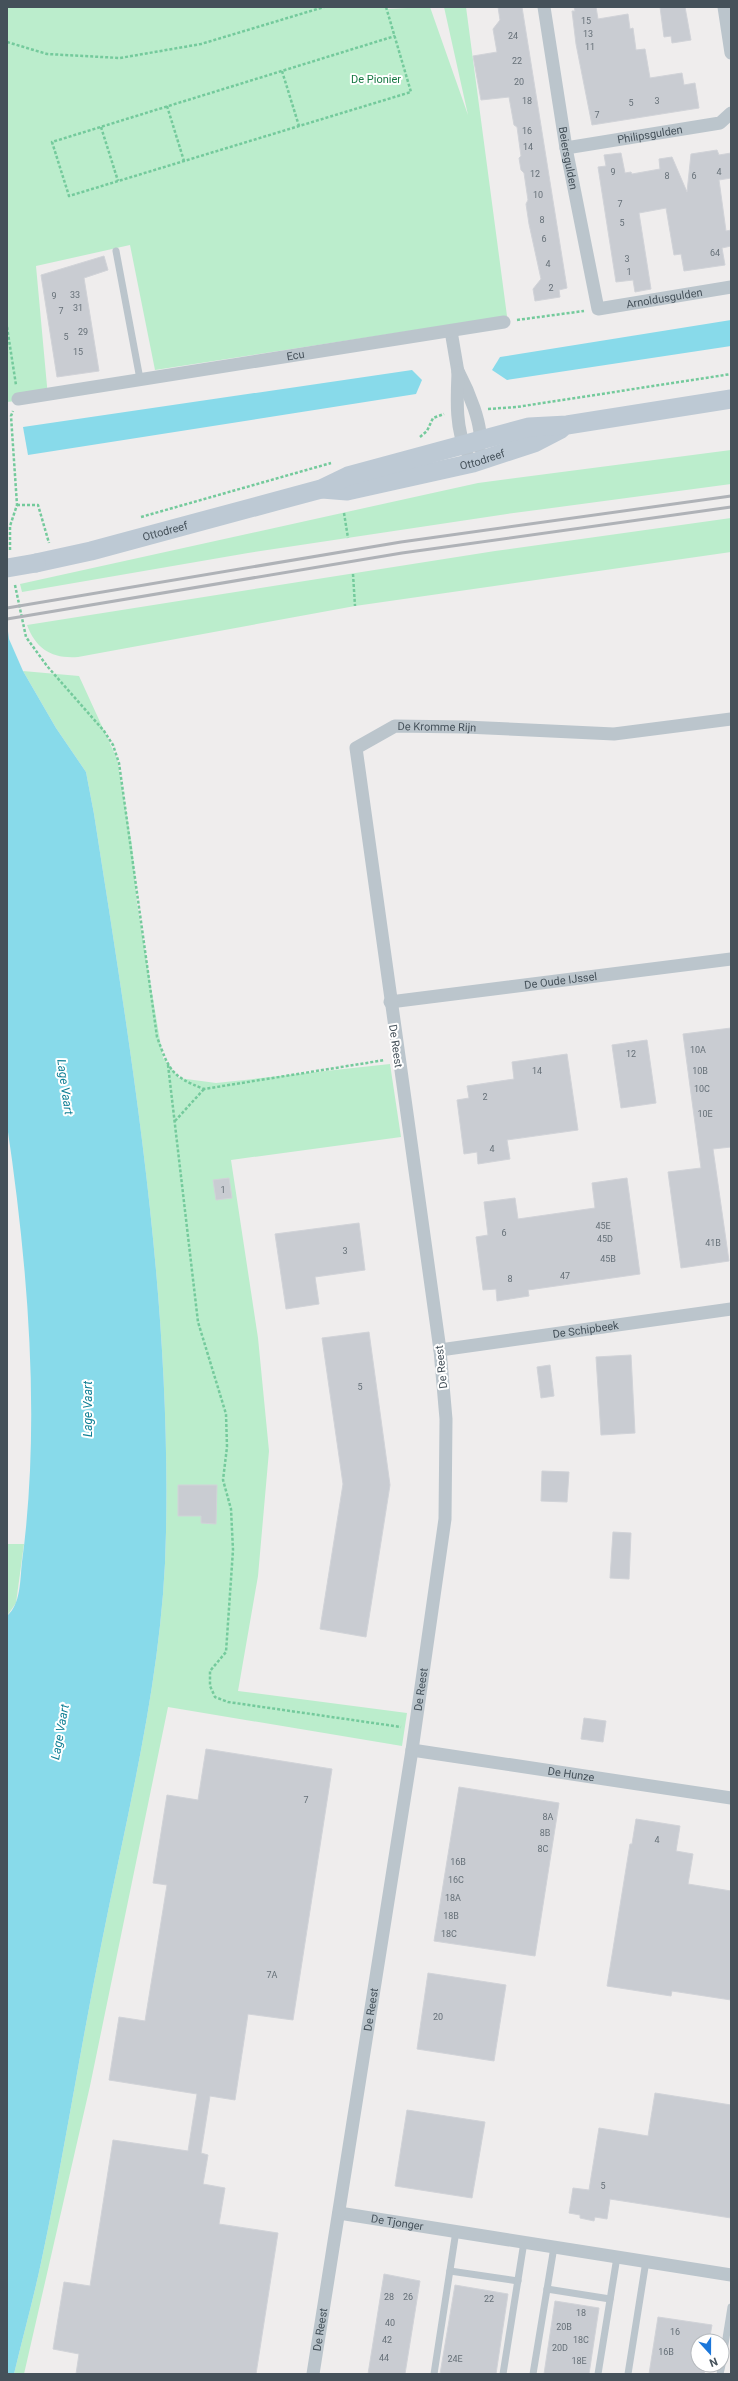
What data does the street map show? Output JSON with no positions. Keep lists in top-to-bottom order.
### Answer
{
  "streets": {
    "street": [
      "Philipsgulden",
      "Beiersgulden",
      "Arnoldusgulden",
      "Ecu",
      "Ottodreef",
      "De Kromme Rijn",
      "De Oude IJssel",
      "De Reest",
      "De Schipbeek",
      "De Hunze",
      "De Tjonger"
    ]
  },
  "crossings": [
    ["Philipsgulden", "Beiersgulden"],
    ["Beiersgulden", "Arnoldusgulden"],
    ["De Kromme Rijn", "De Oude IJssel"],
    ["De Kromme Rijn", "De Reest"],
    ["De Oude IJssel", "De Reest"],
    ["De Reest", "De Schipbeek"],
    ["De Reest", "De Hunze"],
    ["De Reest", "De Tjonger"]
  ],
  "water": ["Lage Vaart"],
  "parks": ["De Pionier"],
  "house_numbers": [
    "15",
    "13",
    "24",
    "11",
    "22",
    "20",
    "18",
    "3",
    "5",
    "7",
    "16",
    "14",
    "9",
    "4",
    "12",
    "8",
    "6",
    "10",
    "7",
    "8",
    "5",
    "6",
    "64",
    "3",
    "4",
    "1",
    "2",
    "33",
    "9",
    "31",
    "7",
    "29",
    "5",
    "15",
    "10A",
    "12",
    "14",
    "10B",
    "10C",
    "2",
    "10E",
    "4",
    "1",
    "45E",
    "6",
    "45D",
    "41B",
    "3",
    "45B",
    "47",
    "8",
    "5",
    "7",
    "8A",
    "8B",
    "4",
    "8C",
    "16B",
    "16C",
    "18A",
    "18B",
    "18C",
    "7A",
    "20",
    "5",
    "28",
    "26",
    "22",
    "18",
    "40",
    "20B",
    "16",
    "42",
    "18C",
    "20D",
    "16B",
    "44",
    "24E",
    "18E"
  ],
  "north": "bottom"
}
